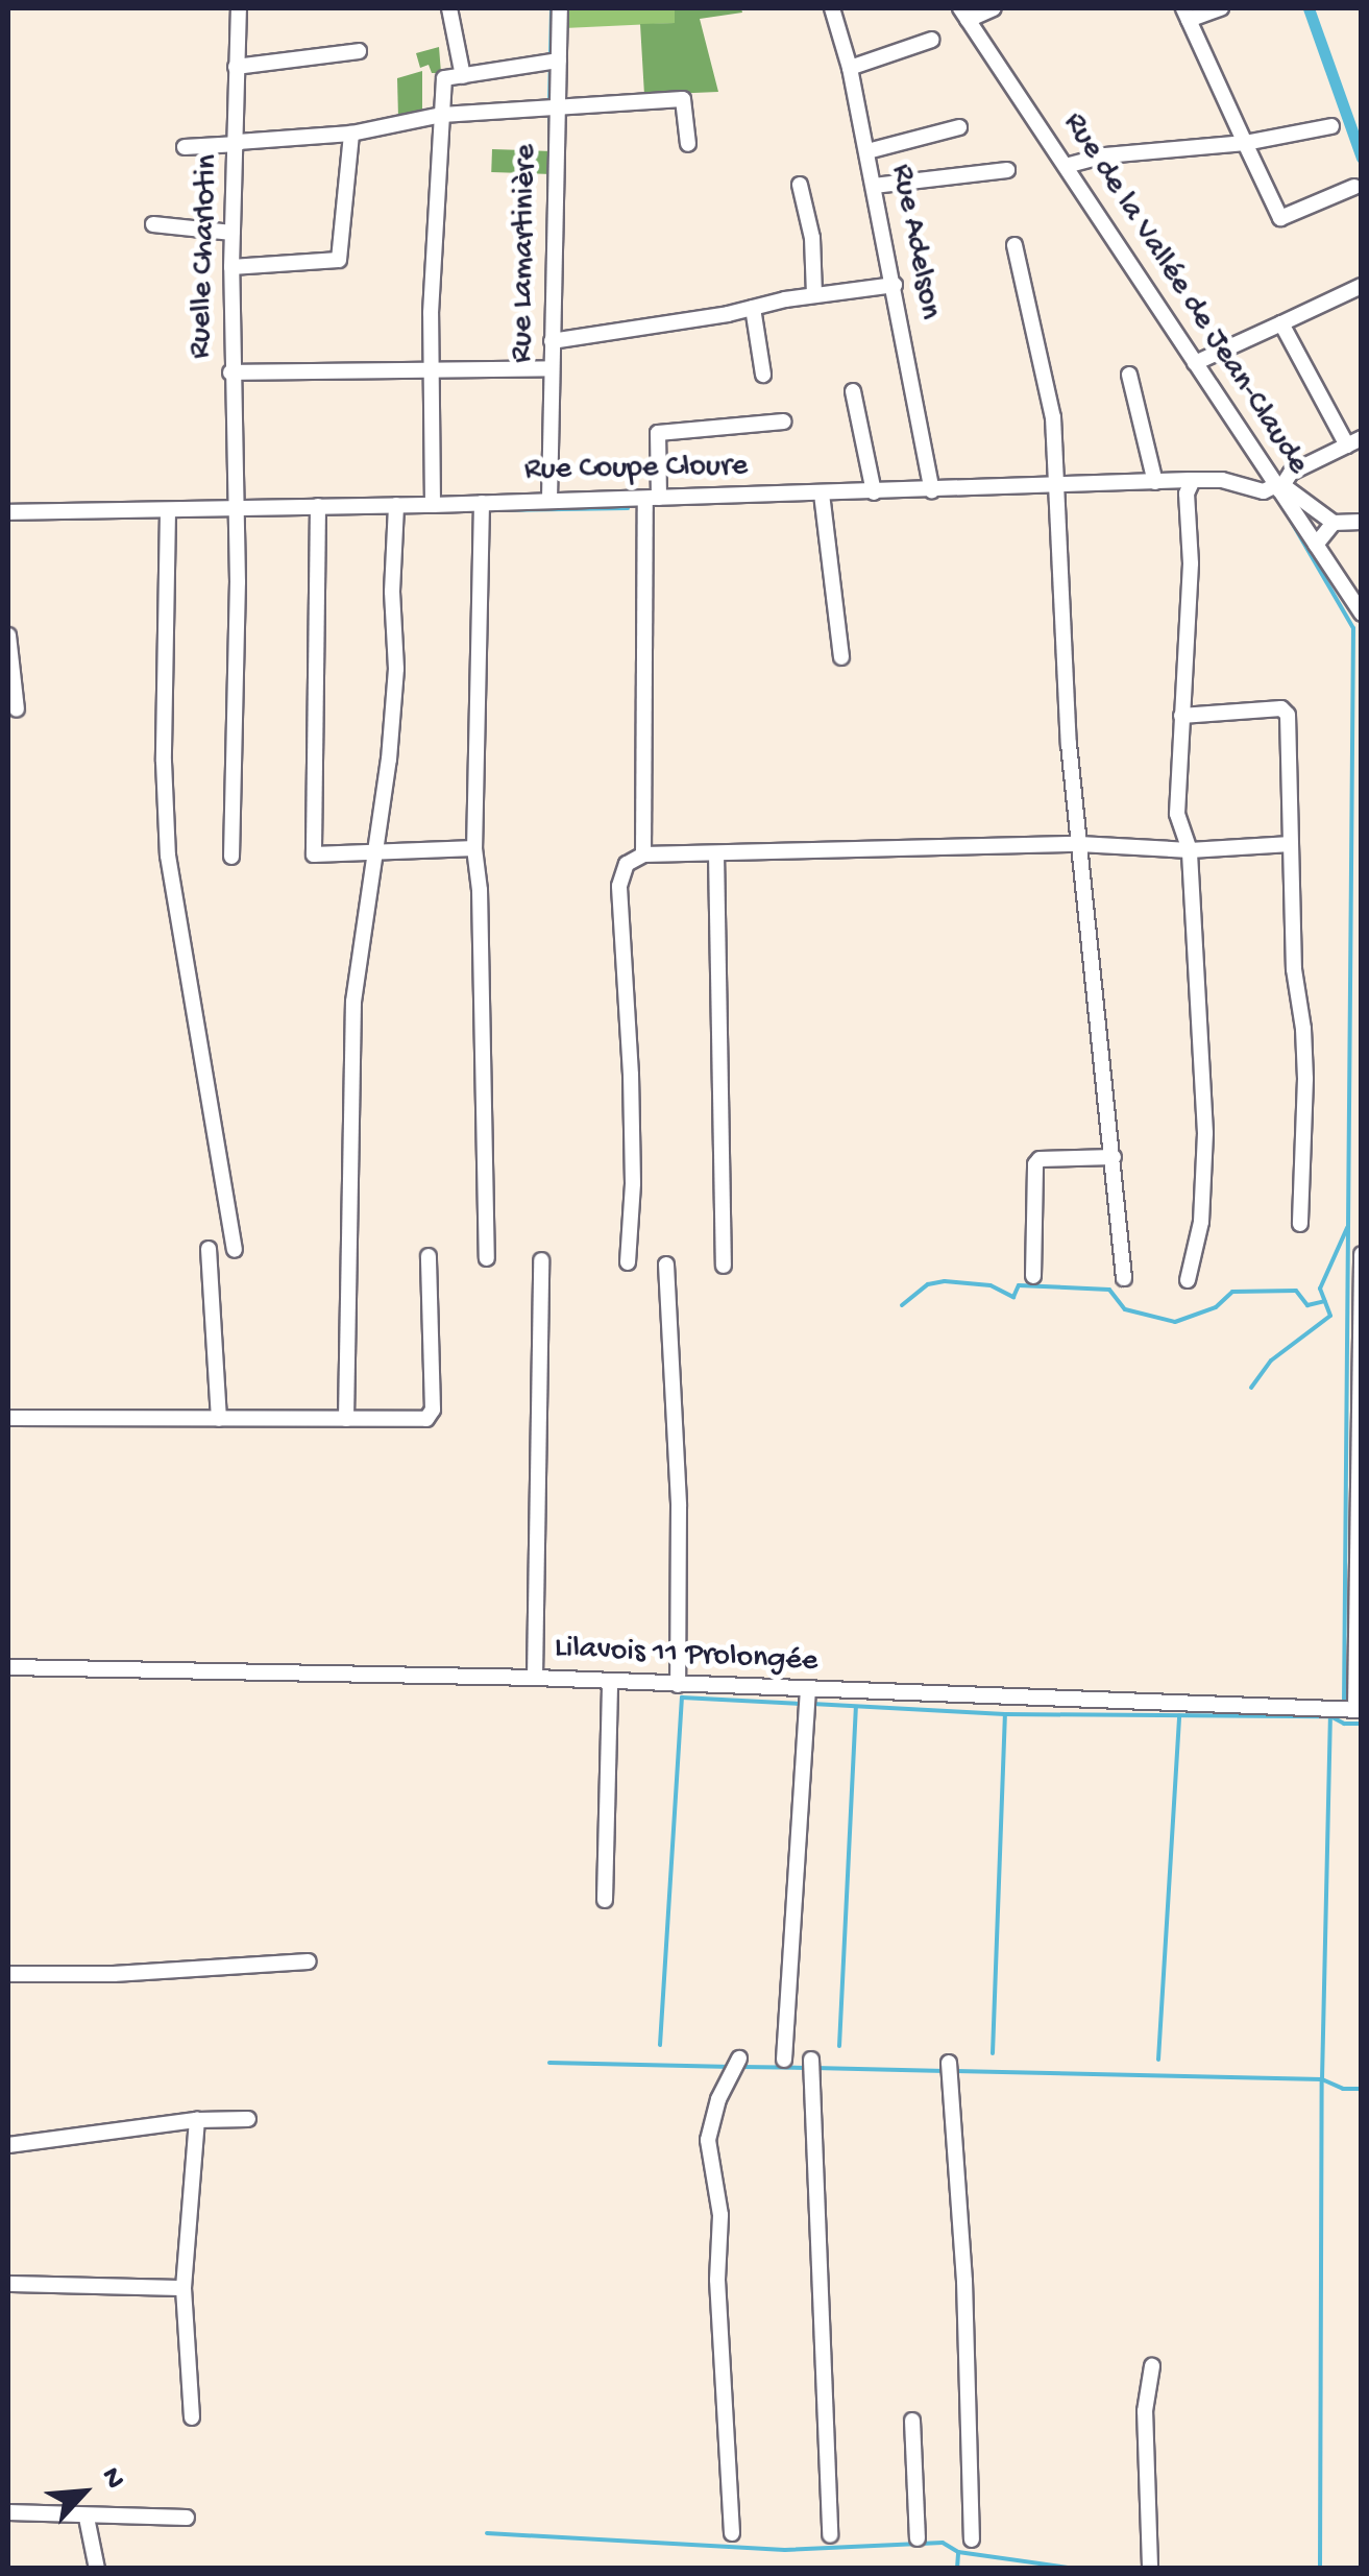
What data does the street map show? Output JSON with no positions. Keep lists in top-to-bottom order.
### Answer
{
  "streets": {
    "street": [
      "Rue Adelson",
      "Rue Lamartinière",
      "Ruelle Charlotin",
      "Rue de la Vallée de Jean-Claude",
      "Rue Coupe Cloure",
      "Lilavois 11 Prolongée"
    ]
  },
  "crossings": [
    ["Rue Adelson", "Rue Coupe Cloure"],
    ["Rue Lamartinière", "Rue Coupe Cloure"],
    ["Ruelle Charlotin", "Rue Coupe Cloure"],
    ["Rue de la Vallée de Jean-Claude", "Rue Coupe Cloure"]
  ],
  "north": "top right"
}
